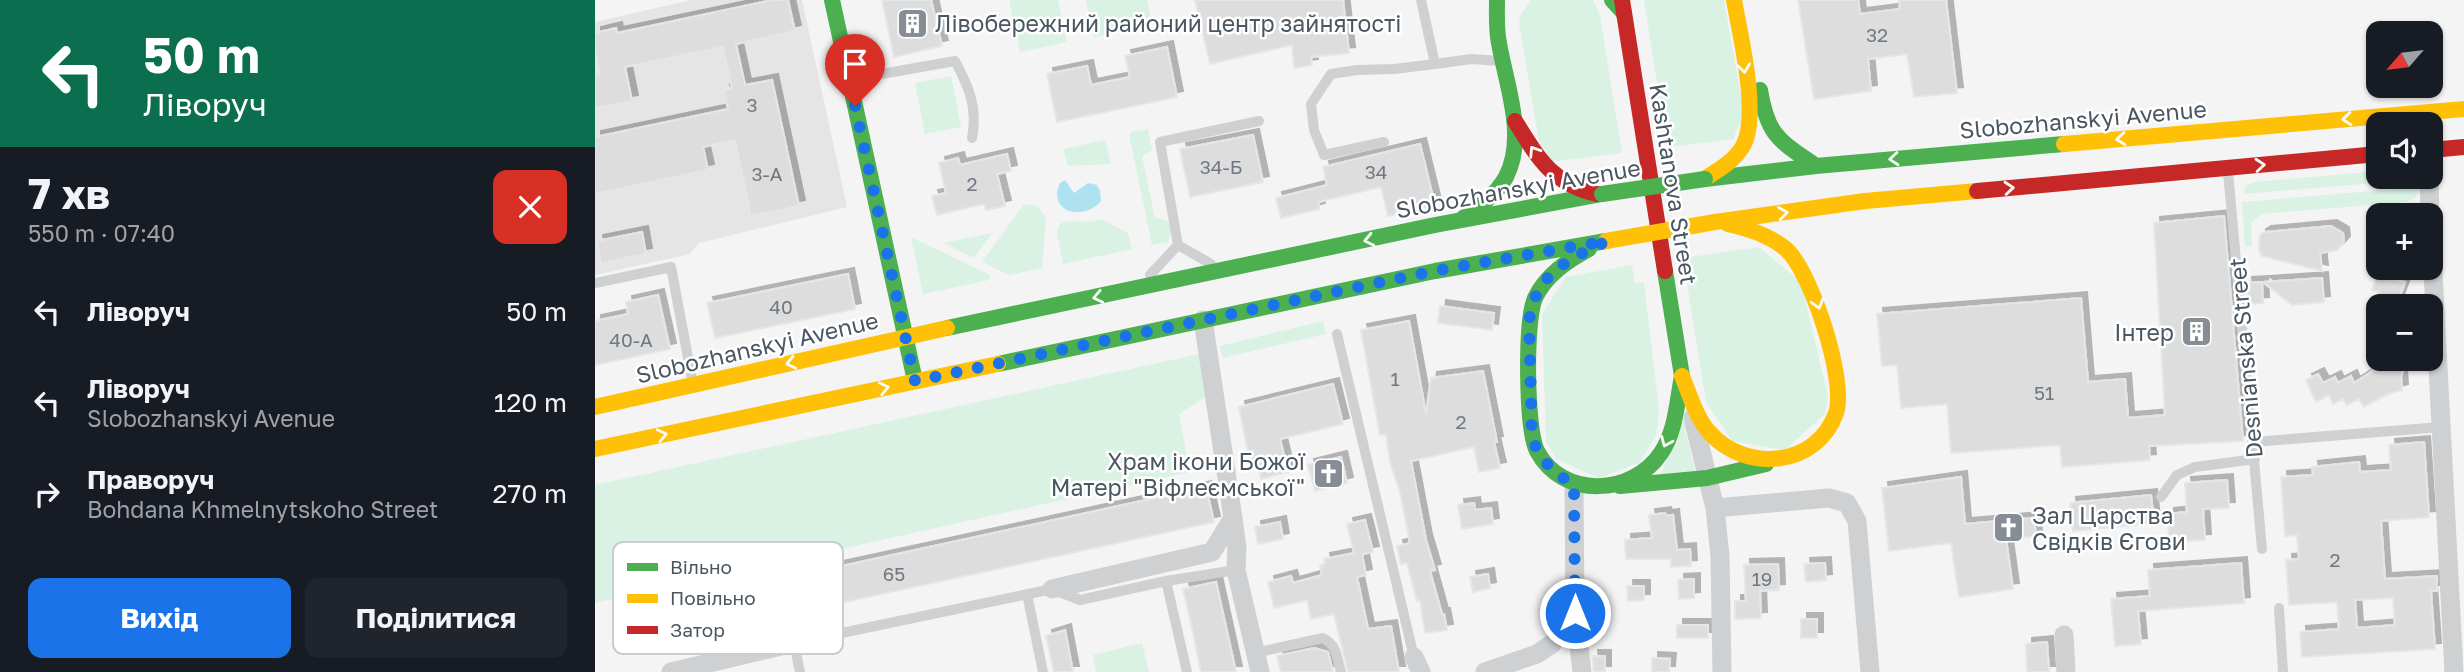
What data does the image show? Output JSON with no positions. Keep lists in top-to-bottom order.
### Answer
{
  "streets": {
    "main road": ["Slobozhanskyi Avenue", "Kashtanova Street"],
    "lane": ["Desnianska Street"]
  },
  "places": {
    "building": ["Лівобережний районий центр зайнятості", "Інтер"],
    "church": ["Храм ікони Божої Матері \"Віфлеємської\"", "Зал Царства Свідків Єгови"]
  },
  "house_numbers": [
    "32",
    "3",
    "34-Б",
    "34",
    "3-А",
    "2",
    "40",
    "40-А",
    "1",
    "51",
    "2",
    "2",
    "65",
    "19"
  ],
  "legend": ["Вільно", "Повільно", "Затор"],
  "north": "bottom left",
  "page": {
    "turn": ["50 m", "Ліворуч"],
    "map_buttons": ["+", "−"],
    "heading": ["7 хв", "550 m · 07:40"],
    "list": [
      {
        "name": "Ліворуч",
        "value": "50 m"
      },
      {
        "name": "Ліворуч",
        "note": "Slobozhanskyi Avenue",
        "value": "120 m"
      },
      {
        "name": "Праворуч",
        "note": "Bohdana Khmelnytskoho Street",
        "value": "270 m"
      }
    ],
    "buttons": ["Вихід", "Поділитися"]
  }
}
